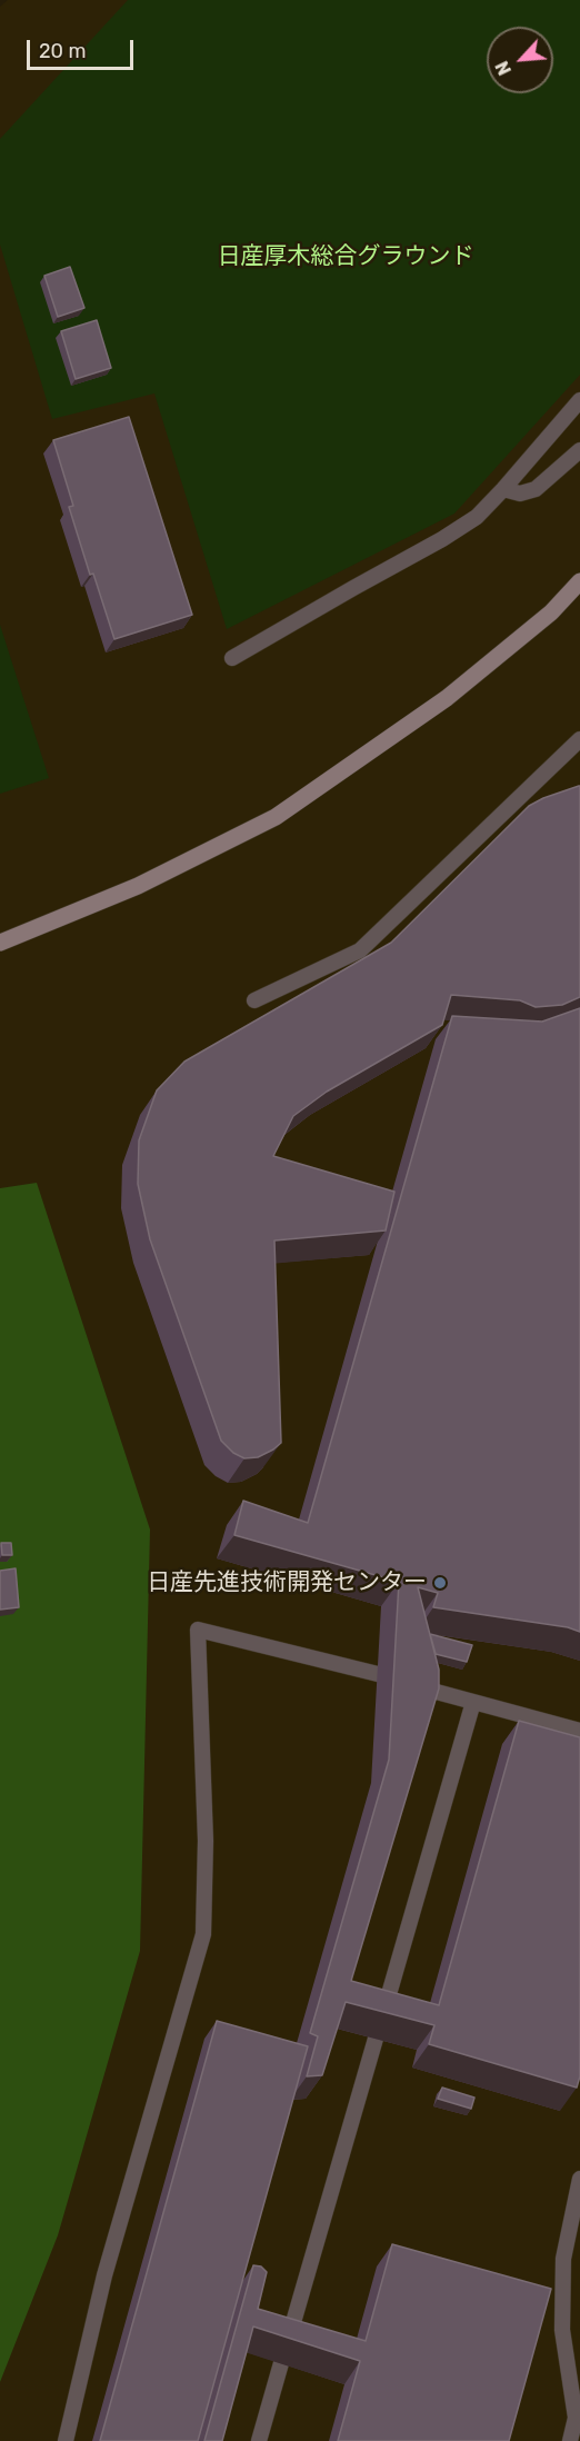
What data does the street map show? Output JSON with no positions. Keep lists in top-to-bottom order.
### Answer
{
  "parks": ["日産厚木総合グラウンド"],
  "places": ["日産先進技術開発センター"],
  "scale_bar": "20 m",
  "north": "bottom left"
}
